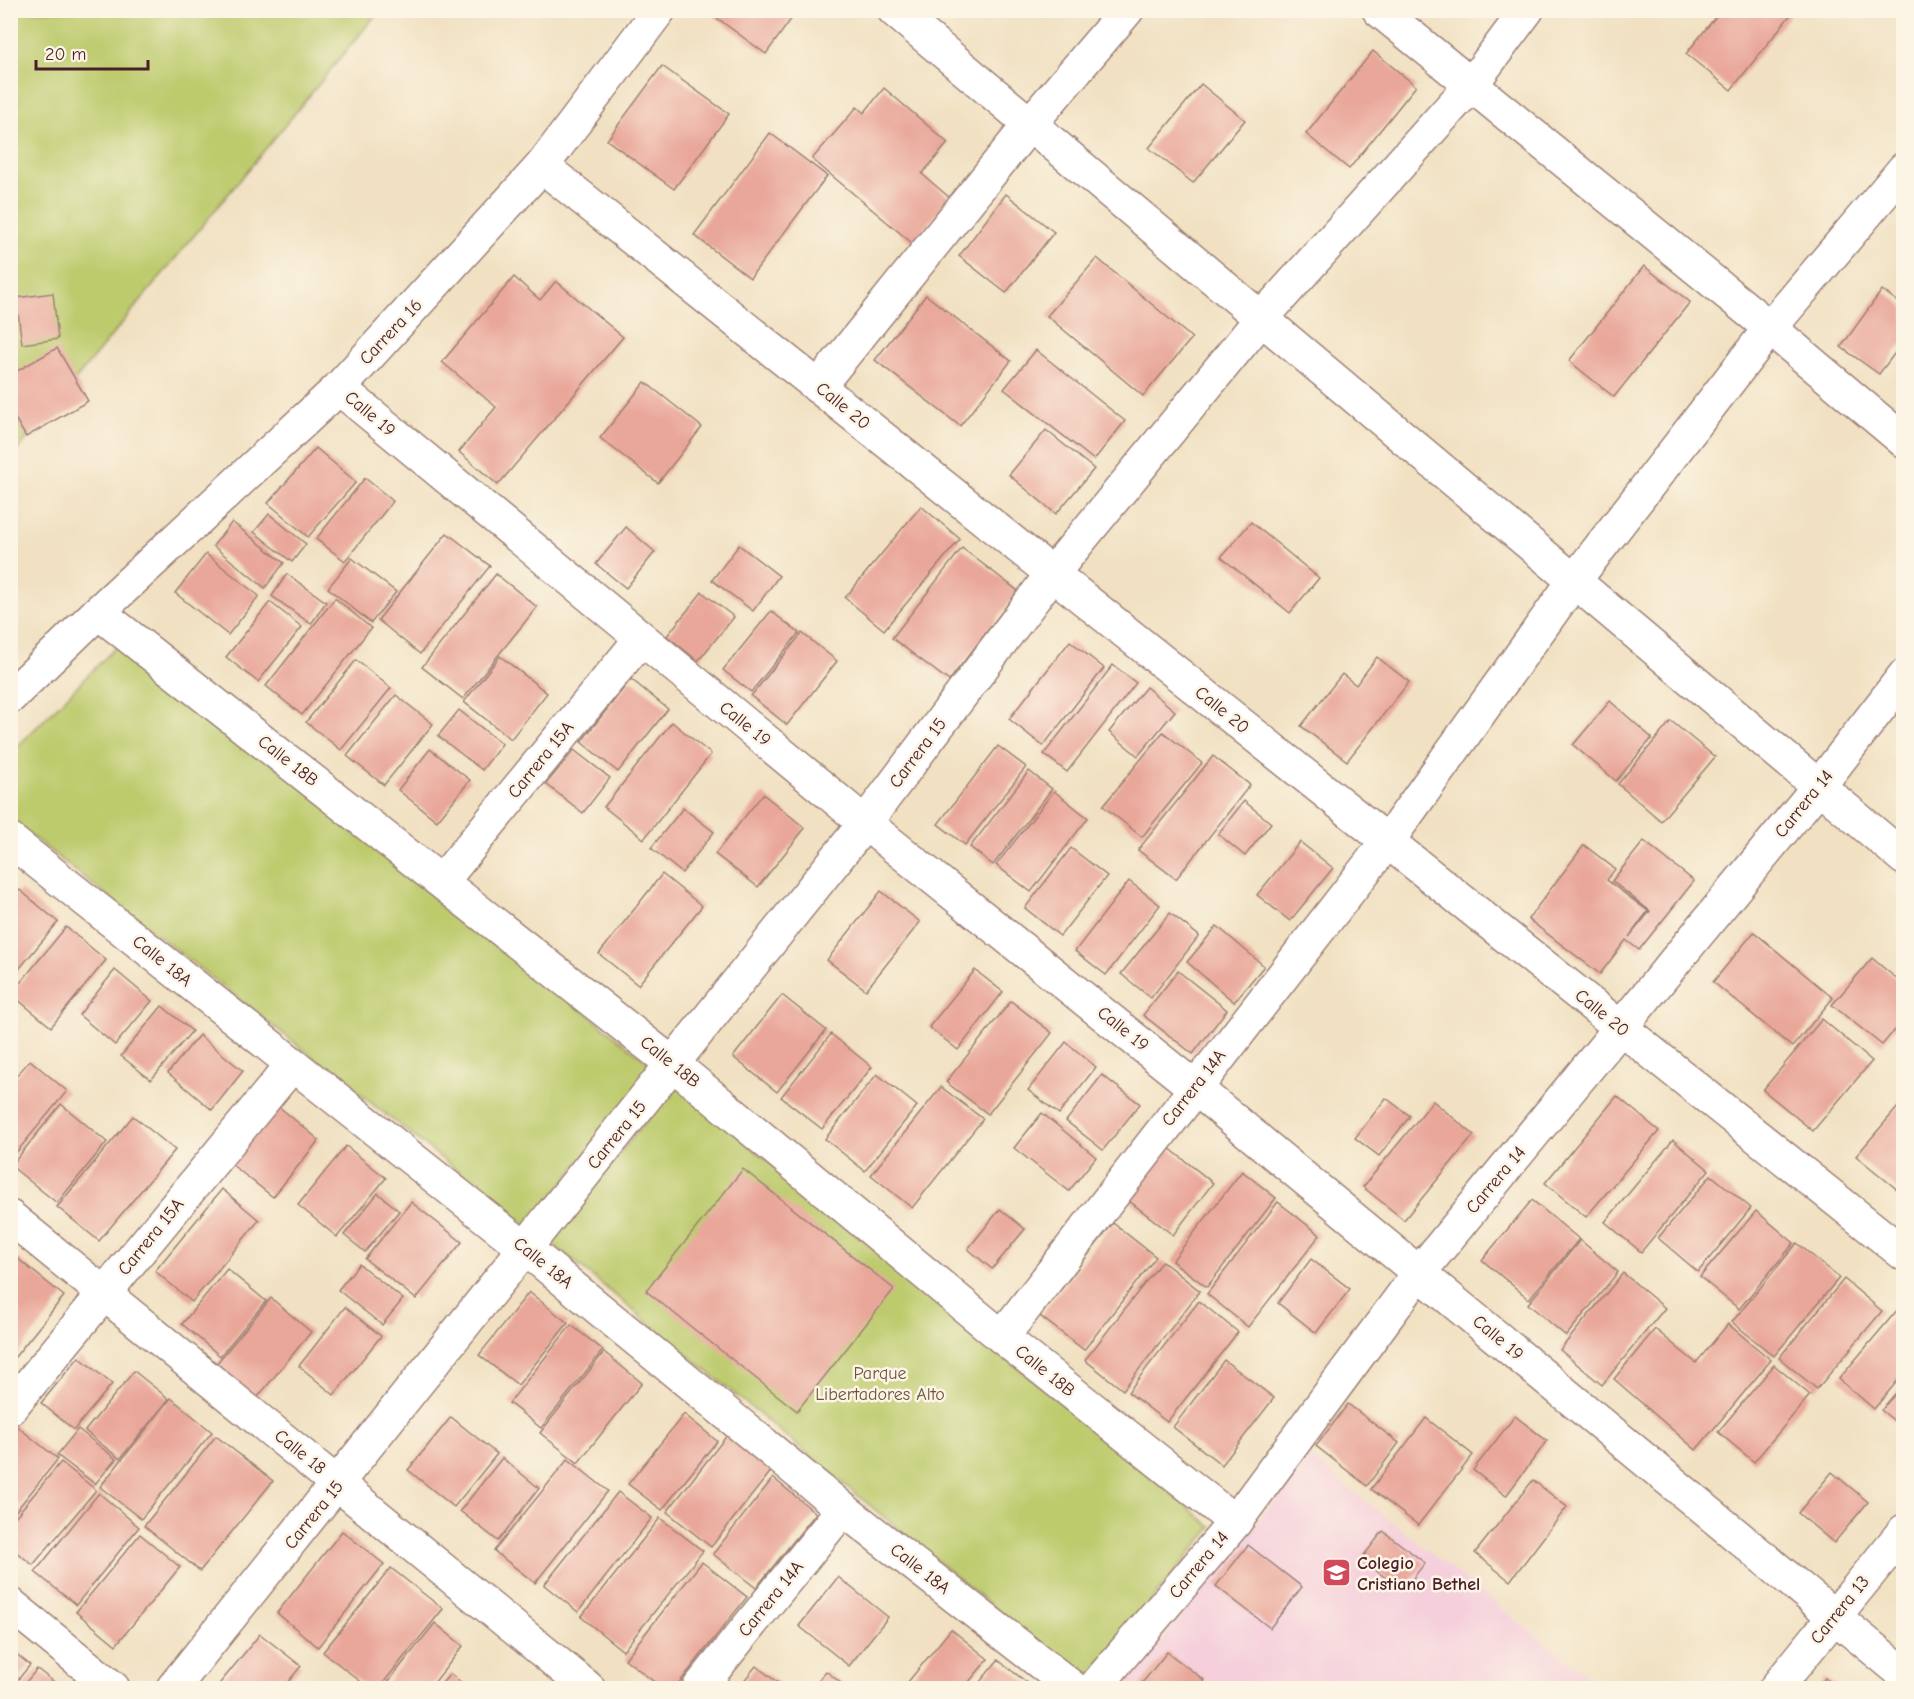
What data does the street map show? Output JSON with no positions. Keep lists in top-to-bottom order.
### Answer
{
  "streets": {
    "street": [
      "Carrera 16",
      "Calle 20",
      "Calle 19",
      "Carrera 15",
      "Carrera 15A",
      "Calle 18B",
      "Carrera 14",
      "Calle 18A",
      "Carrera 14A",
      "Calle 18",
      "Carrera 13"
    ]
  },
  "crossings": [
    ["Carrera 16", "Calle 20"],
    ["Carrera 16", "Calle 19"],
    ["Carrera 16", "Calle 18B"],
    ["Calle 20", "Carrera 15"],
    ["Calle 20", "Carrera 14"],
    ["Calle 20", "Carrera 14A"],
    ["Calle 19", "Carrera 15"],
    ["Calle 19", "Carrera 15A"],
    ["Calle 19", "Carrera 14"],
    ["Calle 19", "Carrera 14A"],
    ["Calle 19", "Carrera 13"],
    ["Carrera 15", "Calle 18B"],
    ["Carrera 15", "Calle 18A"],
    ["Carrera 15", "Calle 18"],
    ["Carrera 15A", "Calle 18B"],
    ["Carrera 15A", "Calle 18A"],
    ["Carrera 15A", "Calle 18"],
    ["Calle 18B", "Carrera 14"],
    ["Calle 18B", "Carrera 14A"],
    ["Calle 18A", "Carrera 14A"]
  ],
  "parks": ["Parque Libertadores Alto"],
  "places": {
    "school or university": ["Colegio Cristiano Bethel"]
  },
  "scale_bar": "20 m"
}
